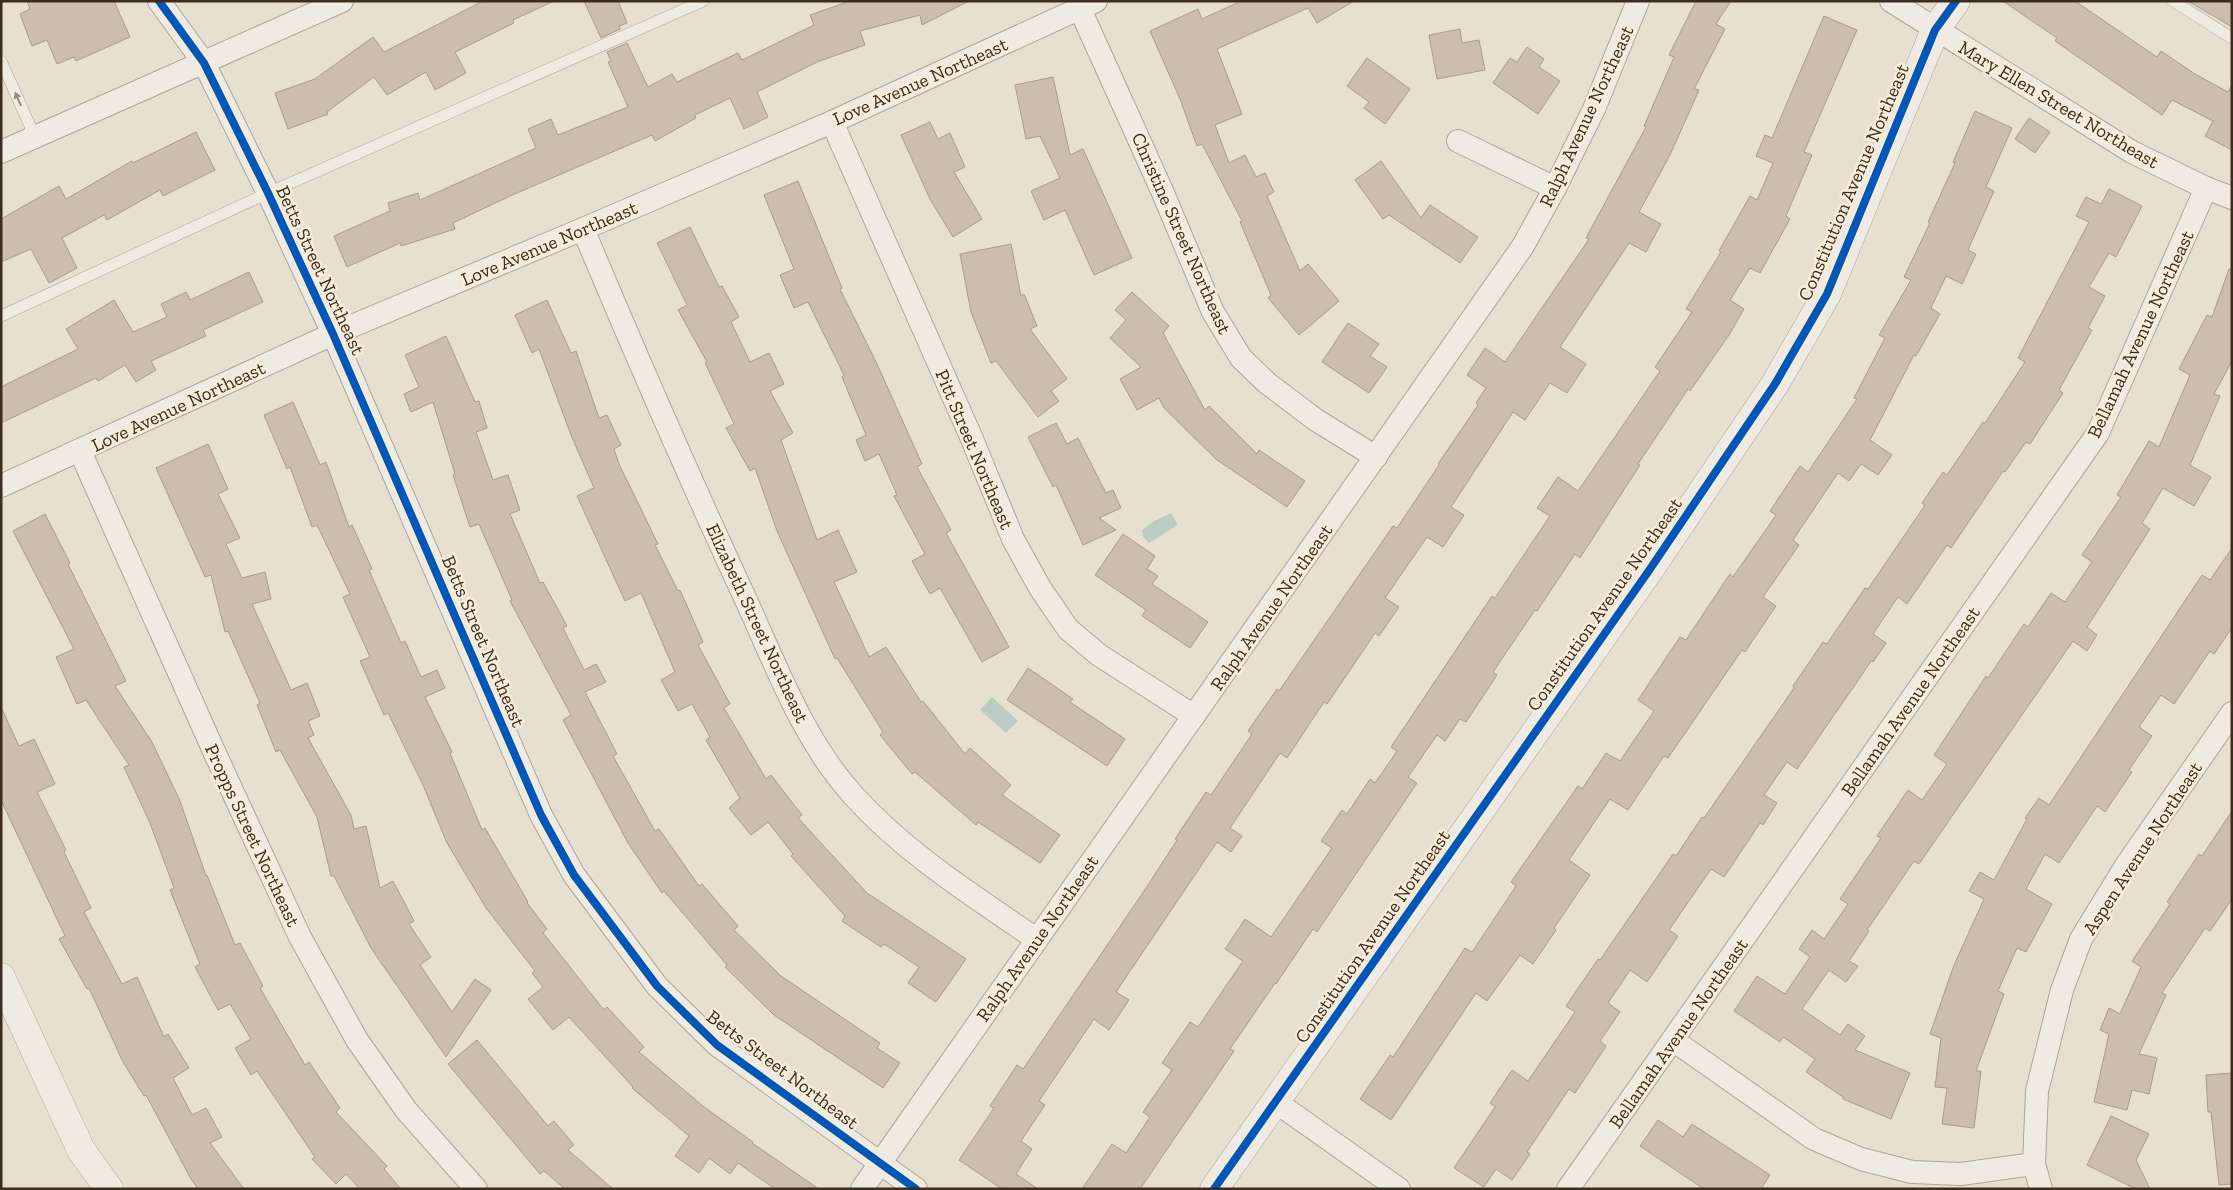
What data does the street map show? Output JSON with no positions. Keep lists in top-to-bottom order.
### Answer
{
  "streets": {
    "street": [
      "Love Avenue Northeast",
      "Mary Ellen Street Northeast",
      "Ralph Avenue Northeast",
      "Constitution Avenue Northeast",
      "Christine Street Northeast",
      "Betts Street Northeast",
      "Bellamah Avenue Northeast",
      "Pitt Street Northeast",
      "Elizabeth Street Northeast",
      "Propps Street Northeast",
      "Aspen Avenue Northeast"
    ]
  },
  "crossings": [
    ["Love Avenue Northeast", "Christine Street Northeast"],
    ["Love Avenue Northeast", "Betts Street Northeast"],
    ["Love Avenue Northeast", "Pitt Street Northeast"],
    ["Love Avenue Northeast", "Elizabeth Street Northeast"],
    ["Love Avenue Northeast", "Propps Street Northeast"],
    ["Mary Ellen Street Northeast", "Constitution Avenue Northeast"],
    ["Mary Ellen Street Northeast", "Bellamah Avenue Northeast"],
    ["Ralph Avenue Northeast", "Christine Street Northeast"],
    ["Ralph Avenue Northeast", "Betts Street Northeast"],
    ["Ralph Avenue Northeast", "Pitt Street Northeast"],
    ["Ralph Avenue Northeast", "Elizabeth Street Northeast"]
  ]
}
